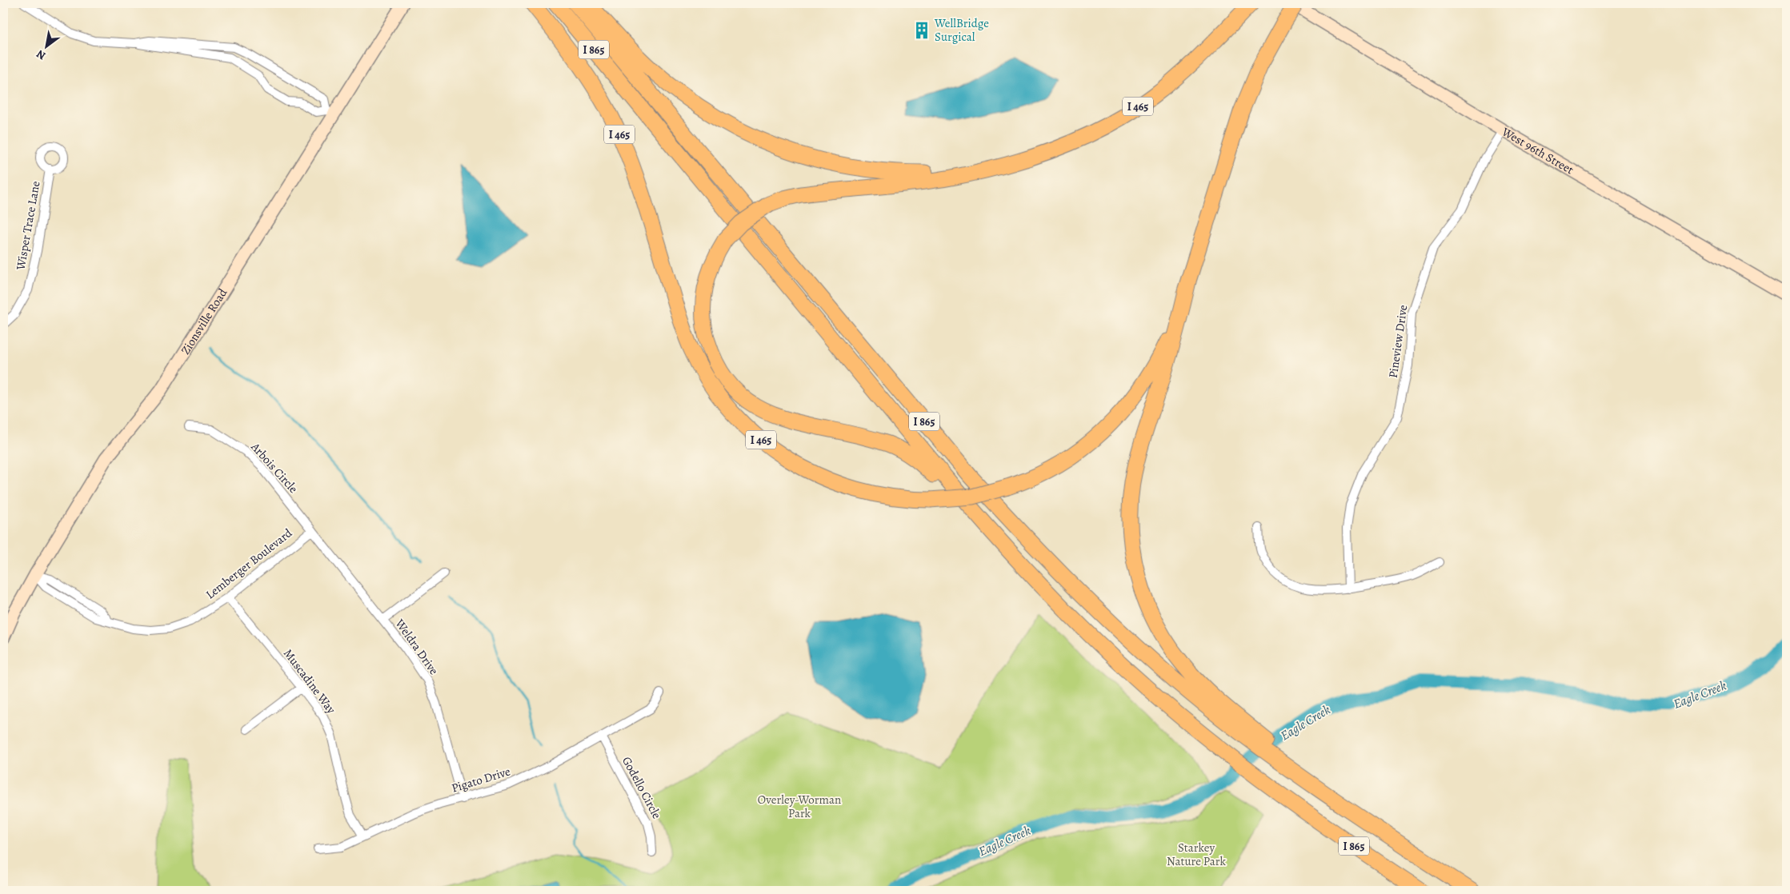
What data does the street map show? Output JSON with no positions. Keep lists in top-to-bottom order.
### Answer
{
  "streets": {
    "highway": ["I 865", "I 465"],
    "main road": ["West 96th Street", "Zionsville Road"],
    "street": [
      "Wisper Trace Lane",
      "Pineview Drive",
      "Arbois Circle",
      "Lemberger Boulevard",
      "Weldra Drive",
      "Muscadine Way",
      "Pigato Drive",
      "Godello Circle"
    ]
  },
  "crossings": [
    ["West 96th Street", "Pineview Drive"],
    ["Zionsville Road", "Lemberger Boulevard"],
    ["Arbois Circle", "Lemberger Boulevard"],
    ["Arbois Circle", "Weldra Drive"],
    ["Lemberger Boulevard", "Weldra Drive"],
    ["Lemberger Boulevard", "Muscadine Way"],
    ["Weldra Drive", "Pigato Drive"],
    ["Muscadine Way", "Pigato Drive"],
    ["Pigato Drive", "Godello Circle"]
  ],
  "water": ["Eagle Creek"],
  "parks": ["Overley-Worman Park", "Starkey Nature Park"],
  "places": {
    "building": ["WellBridge Surgical"]
  },
  "north": "bottom left"
}
